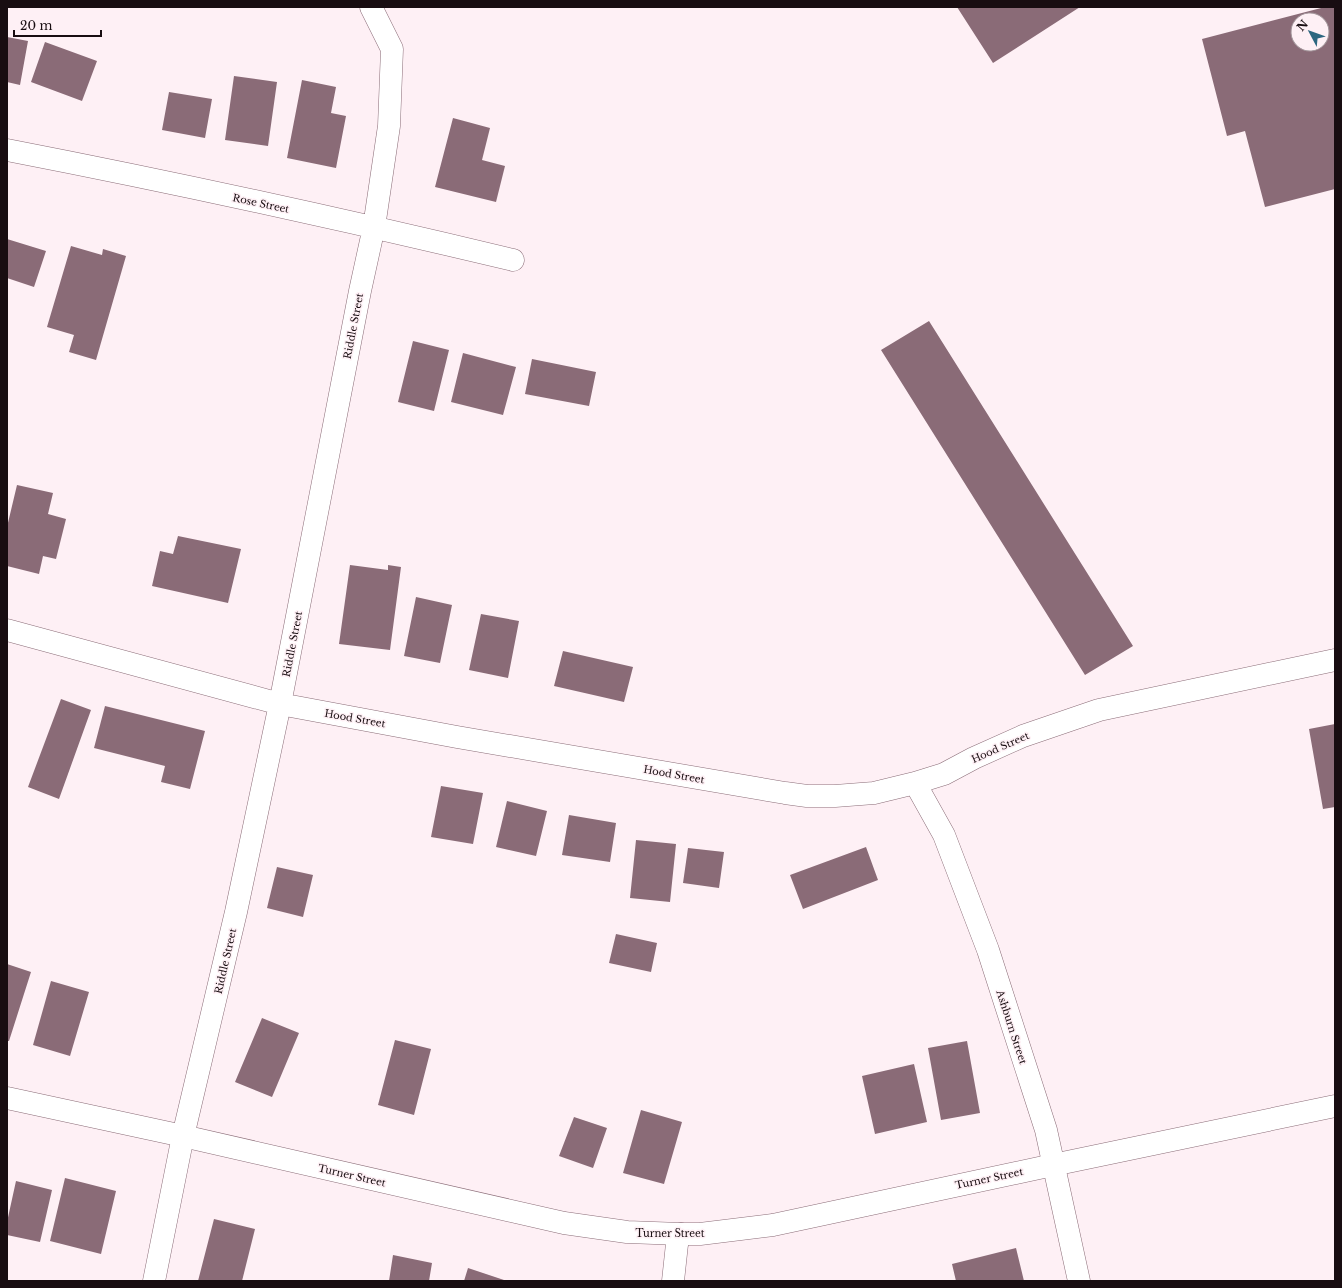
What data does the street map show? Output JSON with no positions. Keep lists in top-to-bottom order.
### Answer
{
  "streets": {
    "street": [
      "Rose Street",
      "Riddle Street",
      "Hood Street",
      "Ashburn Street",
      "Turner Street"
    ]
  },
  "crossings": [
    ["Rose Street", "Riddle Street"],
    ["Riddle Street", "Hood Street"],
    ["Riddle Street", "Turner Street"],
    ["Hood Street", "Ashburn Street"],
    ["Ashburn Street", "Turner Street"]
  ],
  "scale_bar": "20 m",
  "north": "top left"
}
